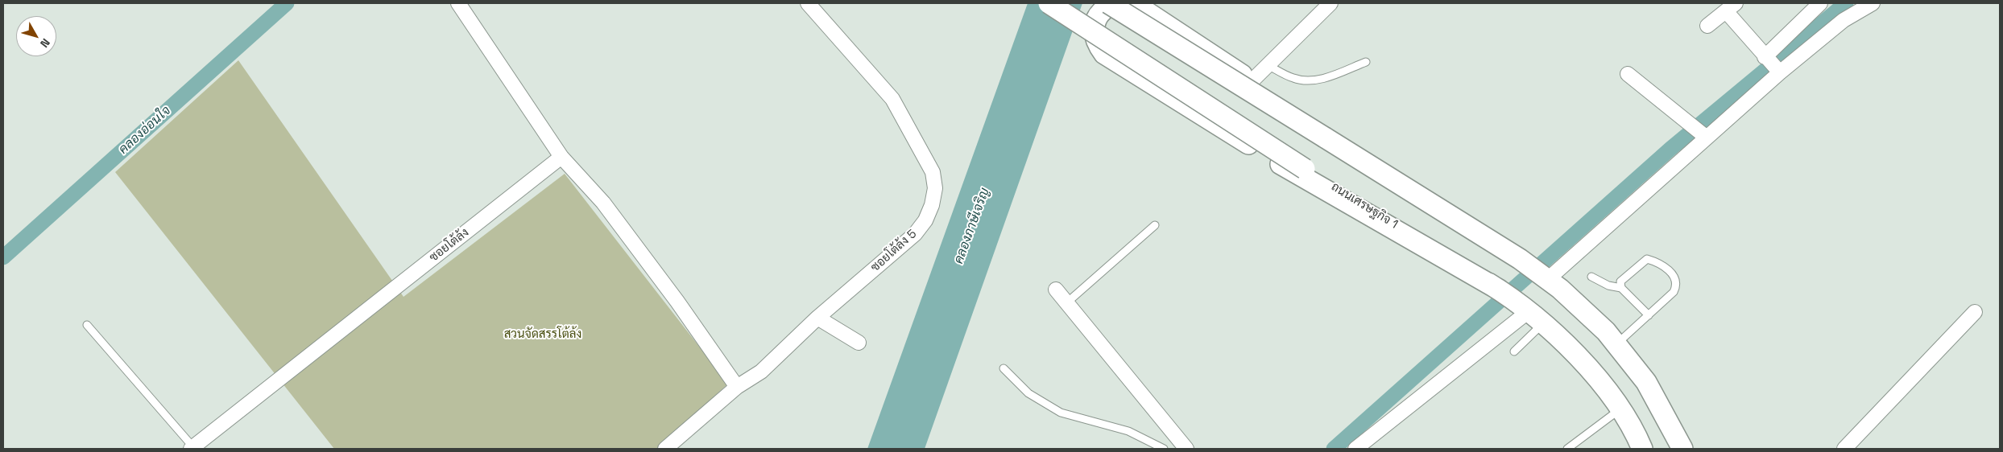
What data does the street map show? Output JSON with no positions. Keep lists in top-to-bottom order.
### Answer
{
  "streets": {
    "main road": ["ถนนเศรษฐกิจ 1"],
    "street": ["ซอยโต้ล้ง", "ซอยโต้ล้ง 5"]
  },
  "water": ["คลองอ่อนใจ", "คลองภาษีเจริญ"],
  "parks": ["สวนจัดสรรโต้ล้ง"],
  "north": "bottom right"
}
